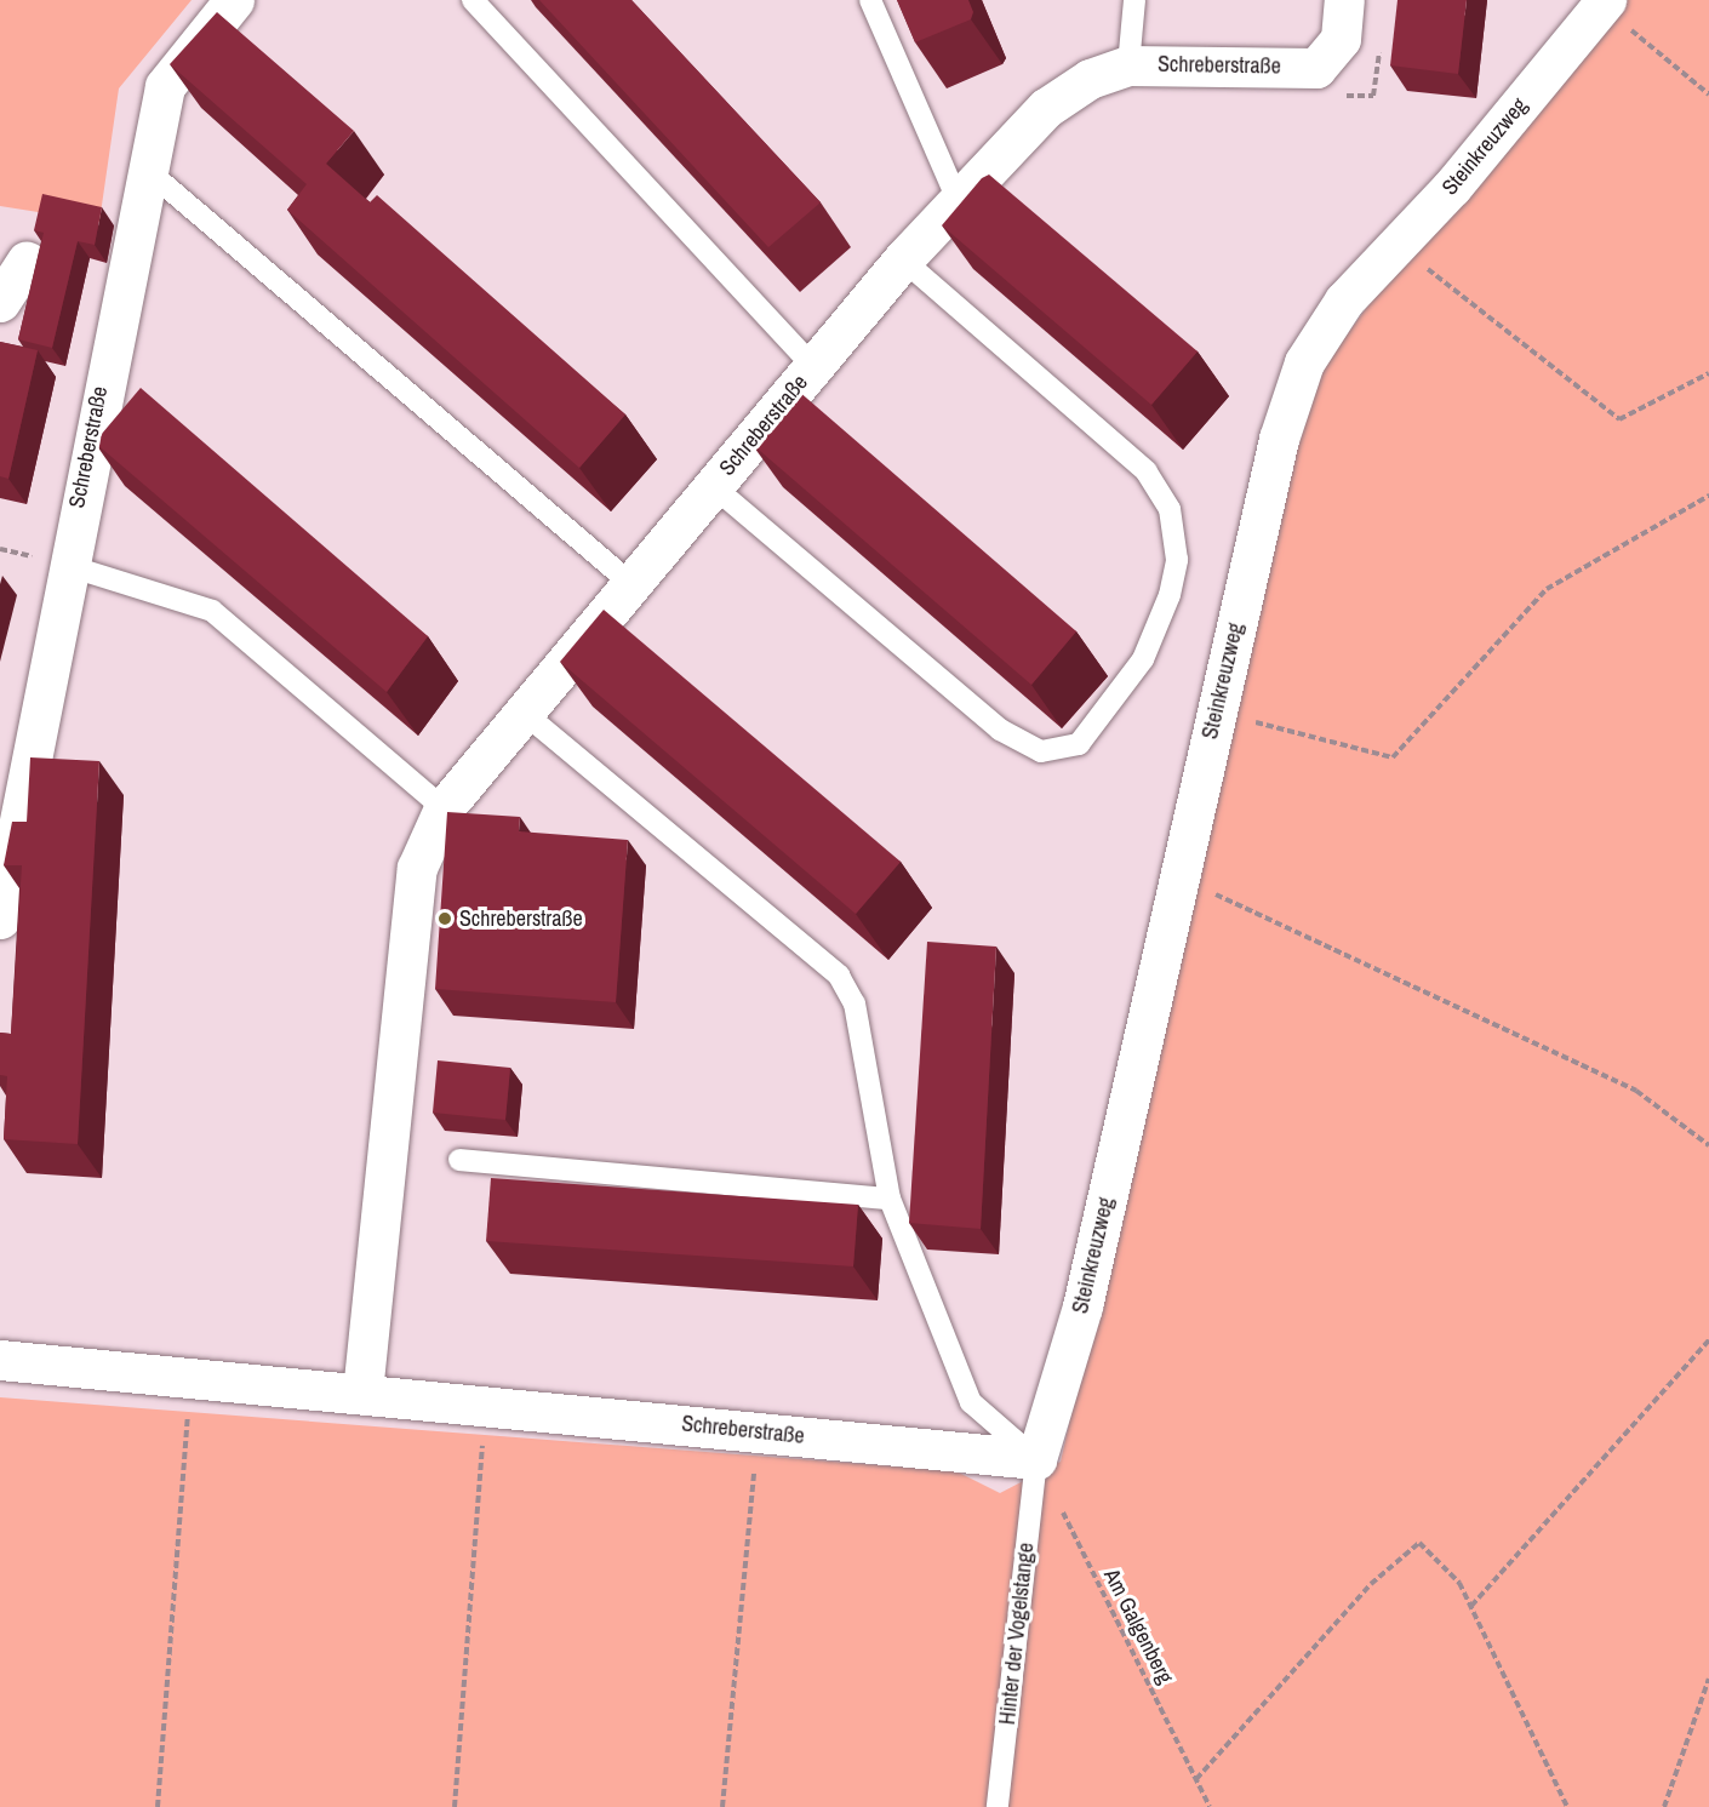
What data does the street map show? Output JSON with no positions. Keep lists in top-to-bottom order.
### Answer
{
  "streets": {
    "street": ["Schreberstraße", "Steinkreuzweg"],
    "lane": ["Hinter der Vogelstange"],
    "path": ["Am Galgenberg"]
  },
  "crossings": [
    ["Schreberstraße", "Steinkreuzweg"],
    ["Schreberstraße", "Am Galgenberg"],
    ["Schreberstraße", "Hinter der Vogelstange"],
    ["Steinkreuzweg", "Am Galgenberg"],
    ["Steinkreuzweg", "Hinter der Vogelstange"],
    ["Am Galgenberg", "Hinter der Vogelstange"]
  ],
  "places": ["Schreberstraße"]
}
